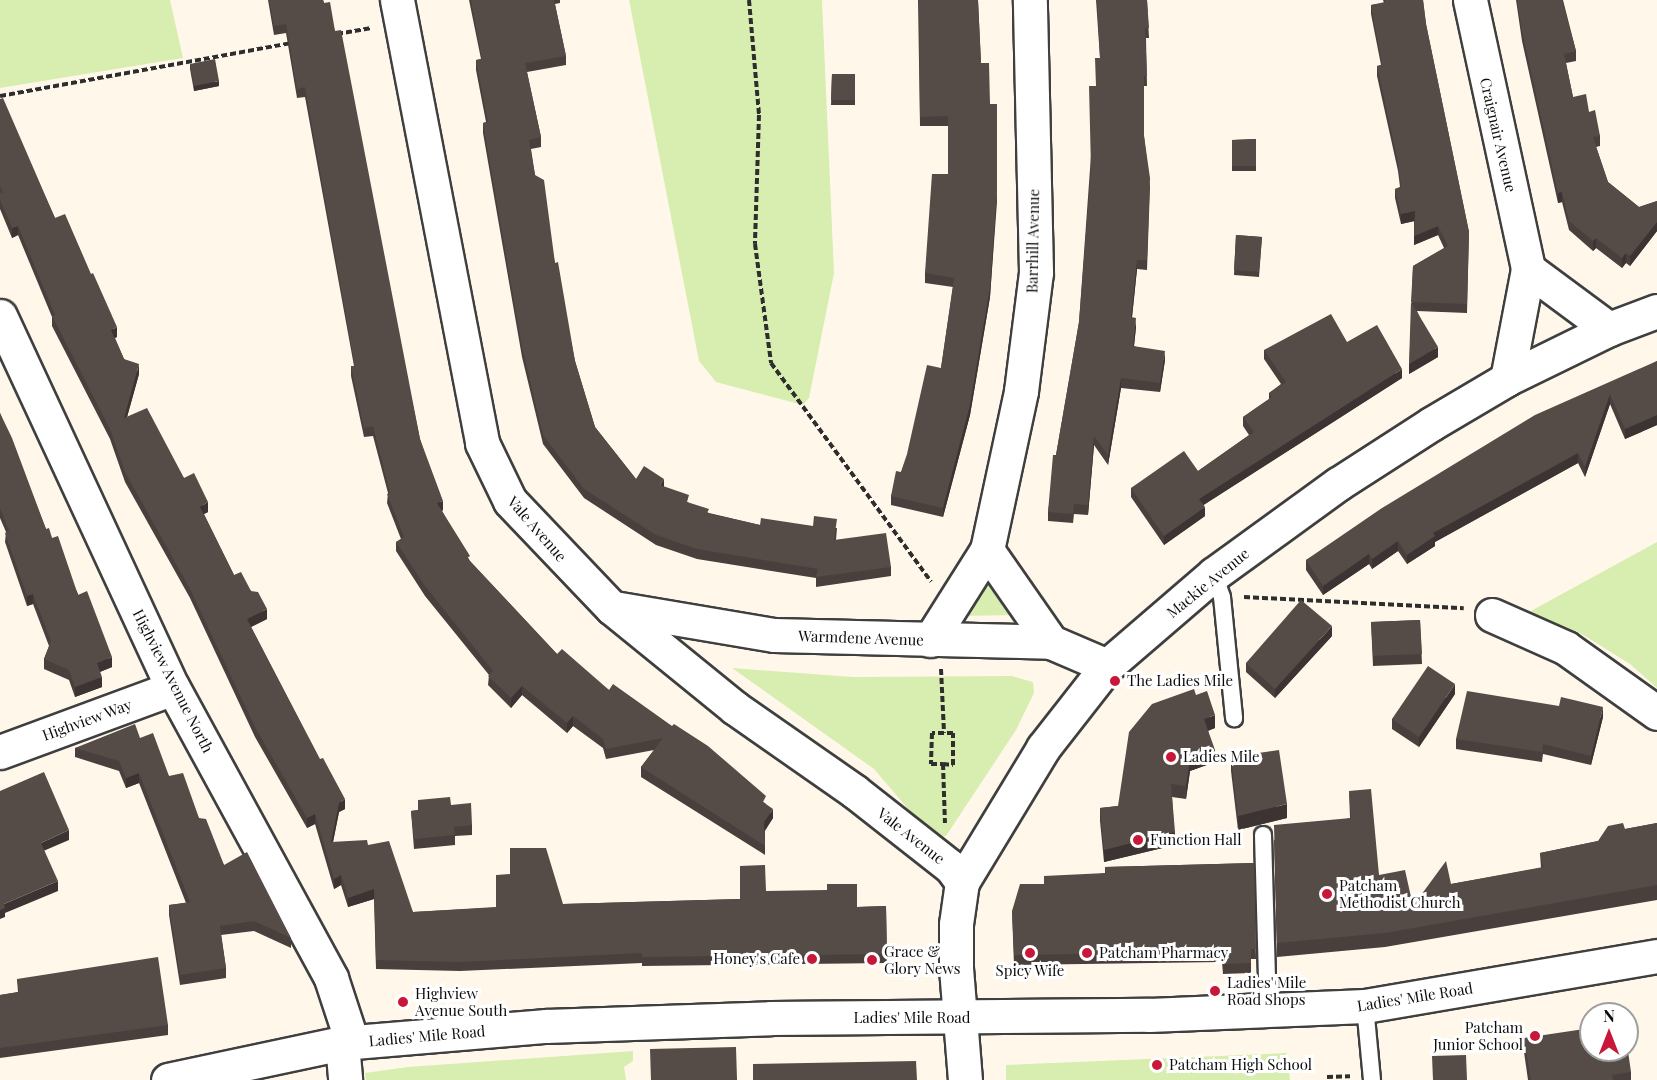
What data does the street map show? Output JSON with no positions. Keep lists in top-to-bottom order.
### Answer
{
  "streets": {
    "street": [
      "Craignair Avenue",
      "Barrhill Avenue",
      "Vale Avenue",
      "Mackie Avenue",
      "Warmdene Avenue",
      "Highview Avenue North",
      "Highview Way",
      "Ladies' Mile Road"
    ]
  },
  "crossings": [
    ["Craignair Avenue", "Mackie Avenue"],
    ["Barrhill Avenue", "Warmdene Avenue"],
    ["Vale Avenue", "Mackie Avenue"],
    ["Vale Avenue", "Warmdene Avenue"],
    ["Mackie Avenue", "Warmdene Avenue"],
    ["Mackie Avenue", "Ladies' Mile Road"],
    ["Highview Avenue North", "Highview Way"],
    ["Highview Avenue North", "Ladies' Mile Road"]
  ],
  "places": [
    "The Ladies Mile",
    "Ladies Mile",
    "Function Hall",
    "Patcham Methodist Church",
    "Spicy Wife",
    "Patcham Pharmacy",
    "Honey's Cafe",
    "Grace & Glory News",
    "Ladies' Mile Road Shops",
    "Highview Avenue South",
    "Patcham Junior School",
    "Patcham High School"
  ],
  "north": "top"
}
